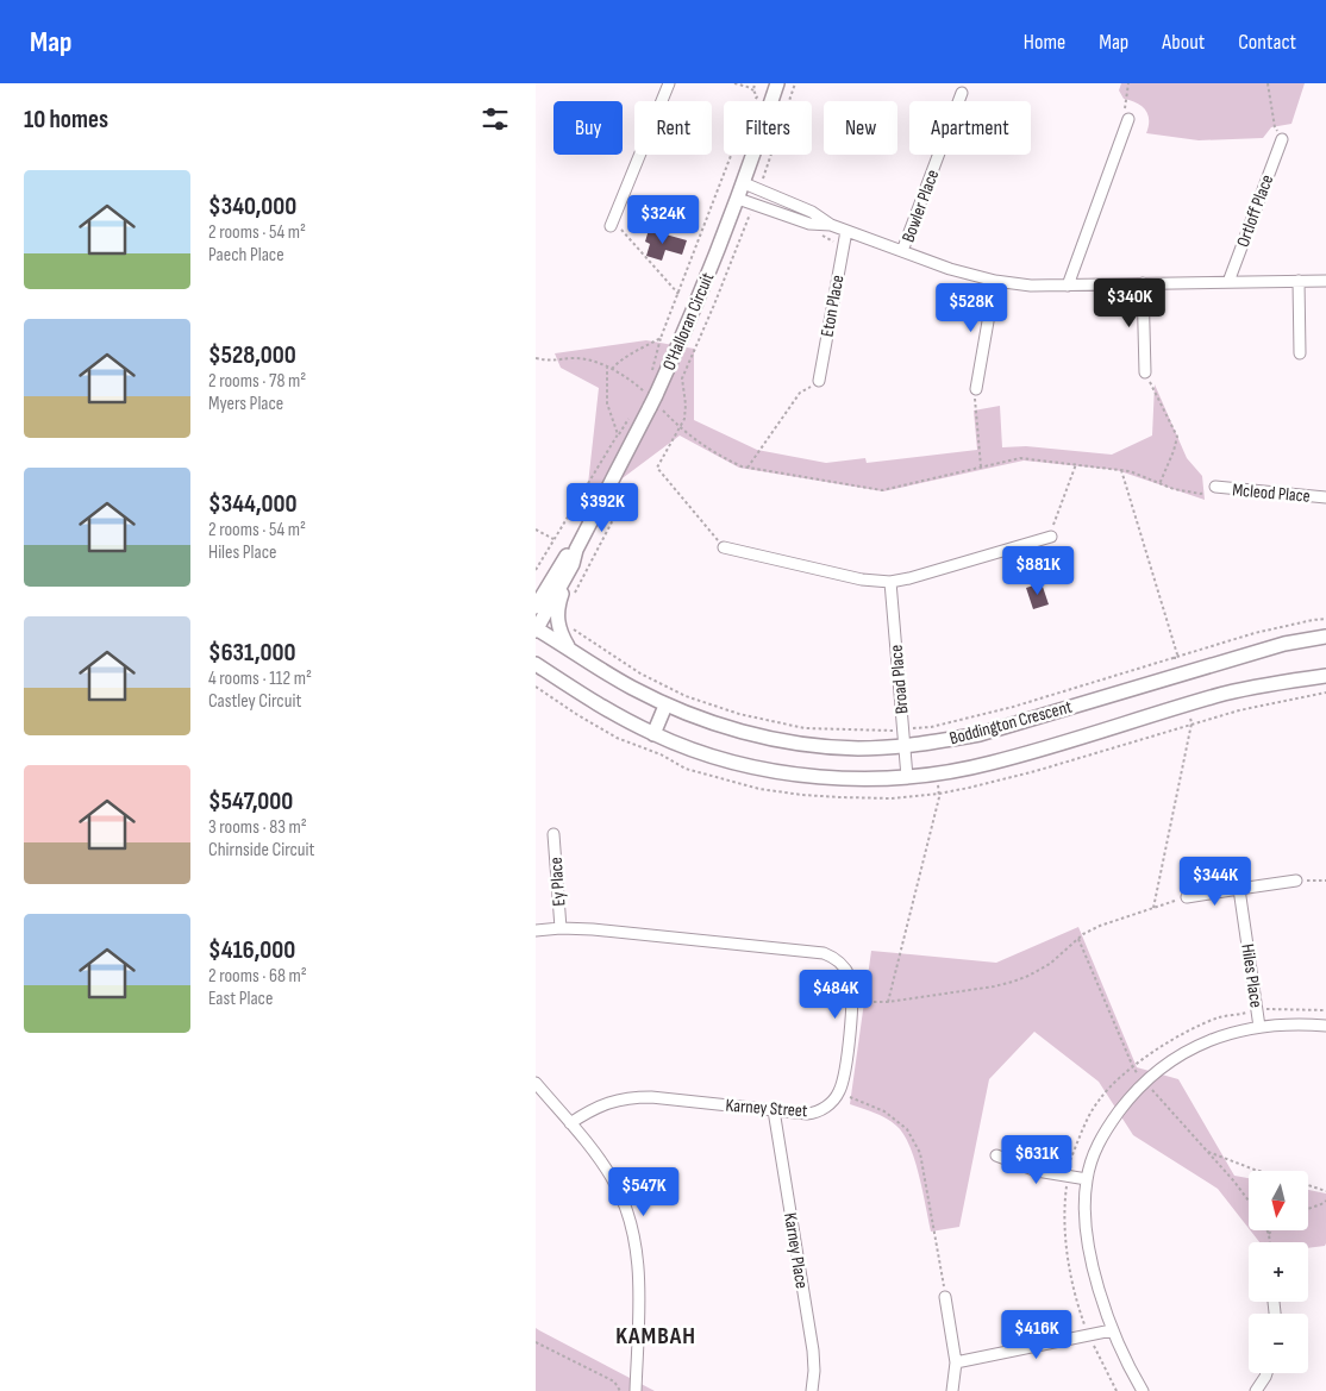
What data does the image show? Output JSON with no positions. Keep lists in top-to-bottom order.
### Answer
{
  "streets": {
    "street": [
      "Bowler Place",
      "Ortloff Place",
      "Eton Place",
      "O'Halloran Circuit",
      "Mcleod Place",
      "Broad Place",
      "Boddington Crescent",
      "Ey Place",
      "Hiles Place",
      "Karney Street",
      "Karney Place"
    ]
  },
  "crossings": [
    ["O'Halloran Circuit", "Boddington Crescent"],
    ["Broad Place", "Boddington Crescent"],
    ["Karney Street", "Karney Place"]
  ],
  "districts": ["KAMBAH"],
  "north": "bottom",
  "page": {
    "header": "Map",
    "nav": [
      "Home",
      "Map",
      "About",
      "Contact"
    ],
    "heading": "10 homes",
    "chip": [
      "Buy",
      "Rent",
      "Filters",
      "New",
      "Apartment"
    ],
    "list": [
      {
        "name": "$340,000",
        "note": "2 rooms · 54 m² · Paech Place"
      },
      {
        "name": "$528,000",
        "note": "2 rooms · 78 m² · Myers Place"
      },
      {
        "name": "$344,000",
        "note": "2 rooms · 54 m² · Hiles Place"
      },
      {
        "name": "$631,000",
        "note": "4 rooms · 112 m² · Castley Circuit"
      },
      {
        "name": "$547,000",
        "note": "3 rooms · 83 m² · Chirnside Circuit"
      },
      {
        "name": "$416,000",
        "note": "2 rooms · 68 m² · East Place"
      }
    ],
    "price": [
      "$324K",
      "$340K",
      "$528K",
      "$392K",
      "$881K",
      "$344K",
      "$484K",
      "$631K",
      "$547K",
      "$416K"
    ],
    "map_buttons": ["+", "−"]
  }
}
